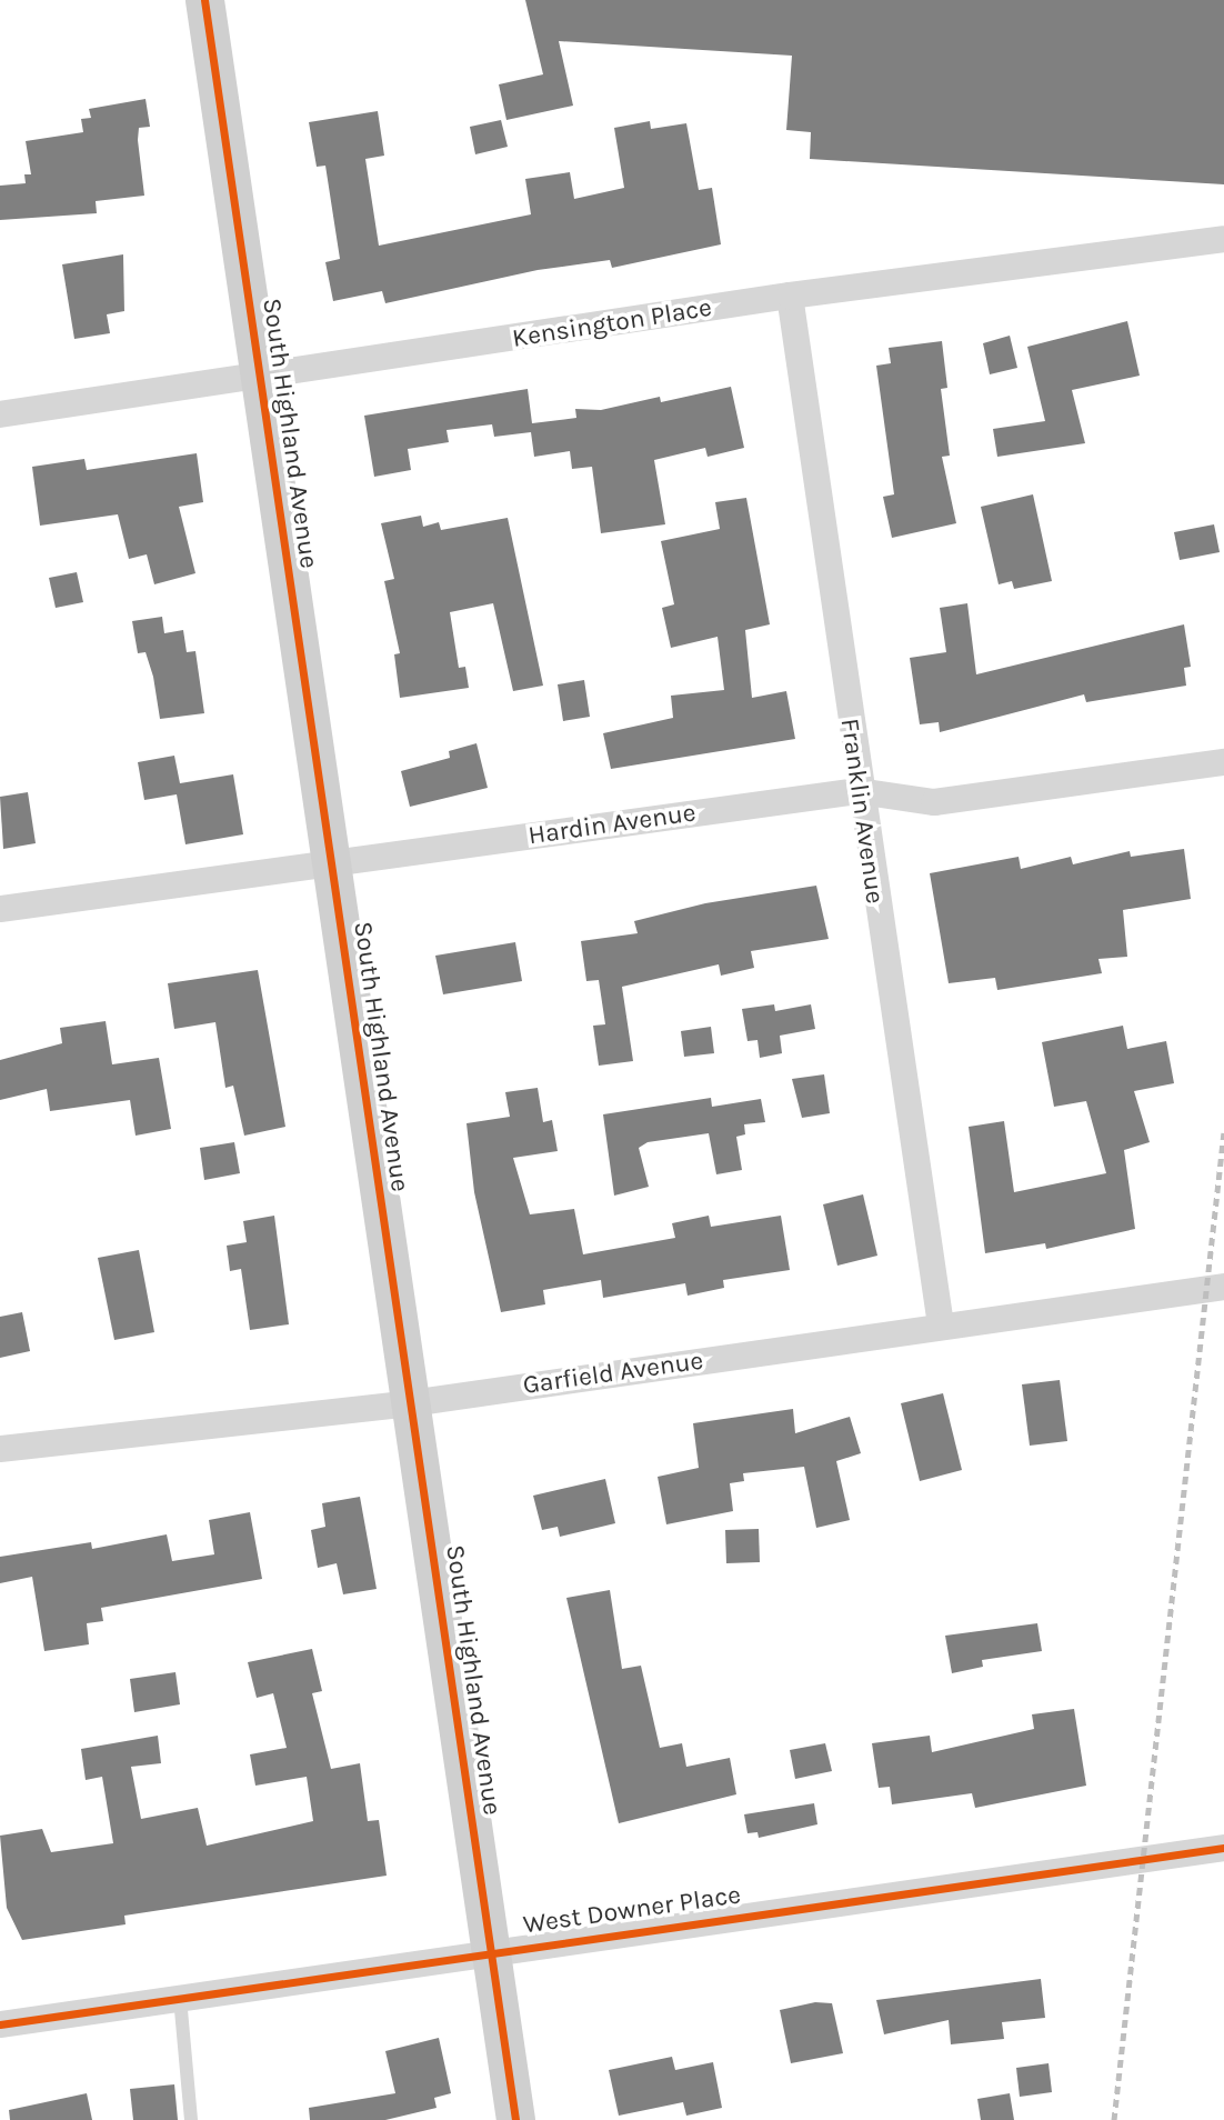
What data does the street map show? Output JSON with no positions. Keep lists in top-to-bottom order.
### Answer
{
  "streets": {
    "street": [
      "Kensington Place",
      "South Highland Avenue",
      "Franklin Avenue",
      "Hardin Avenue",
      "Garfield Avenue",
      "West Downer Place"
    ]
  },
  "crossings": [
    ["Kensington Place", "South Highland Avenue"],
    ["Kensington Place", "Franklin Avenue"],
    ["South Highland Avenue", "Hardin Avenue"],
    ["South Highland Avenue", "Garfield Avenue"],
    ["South Highland Avenue", "West Downer Place"],
    ["Franklin Avenue", "Hardin Avenue"],
    ["Franklin Avenue", "Garfield Avenue"]
  ]
}
